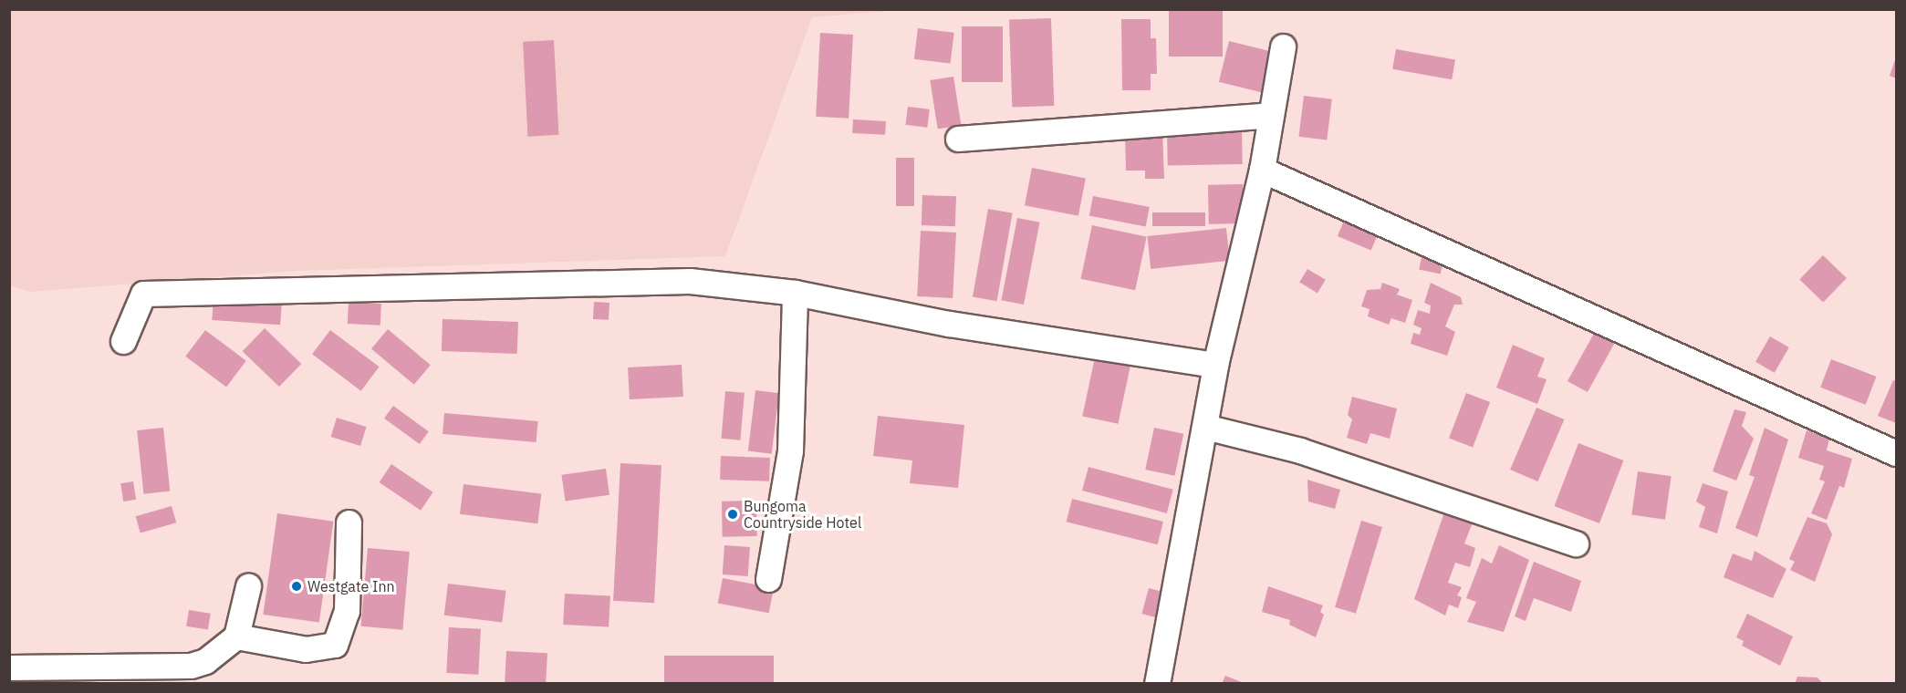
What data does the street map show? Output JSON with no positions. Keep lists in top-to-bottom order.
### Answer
{
  "places": ["Bungoma Countryside Hotel", "Westgate Inn"]
}
